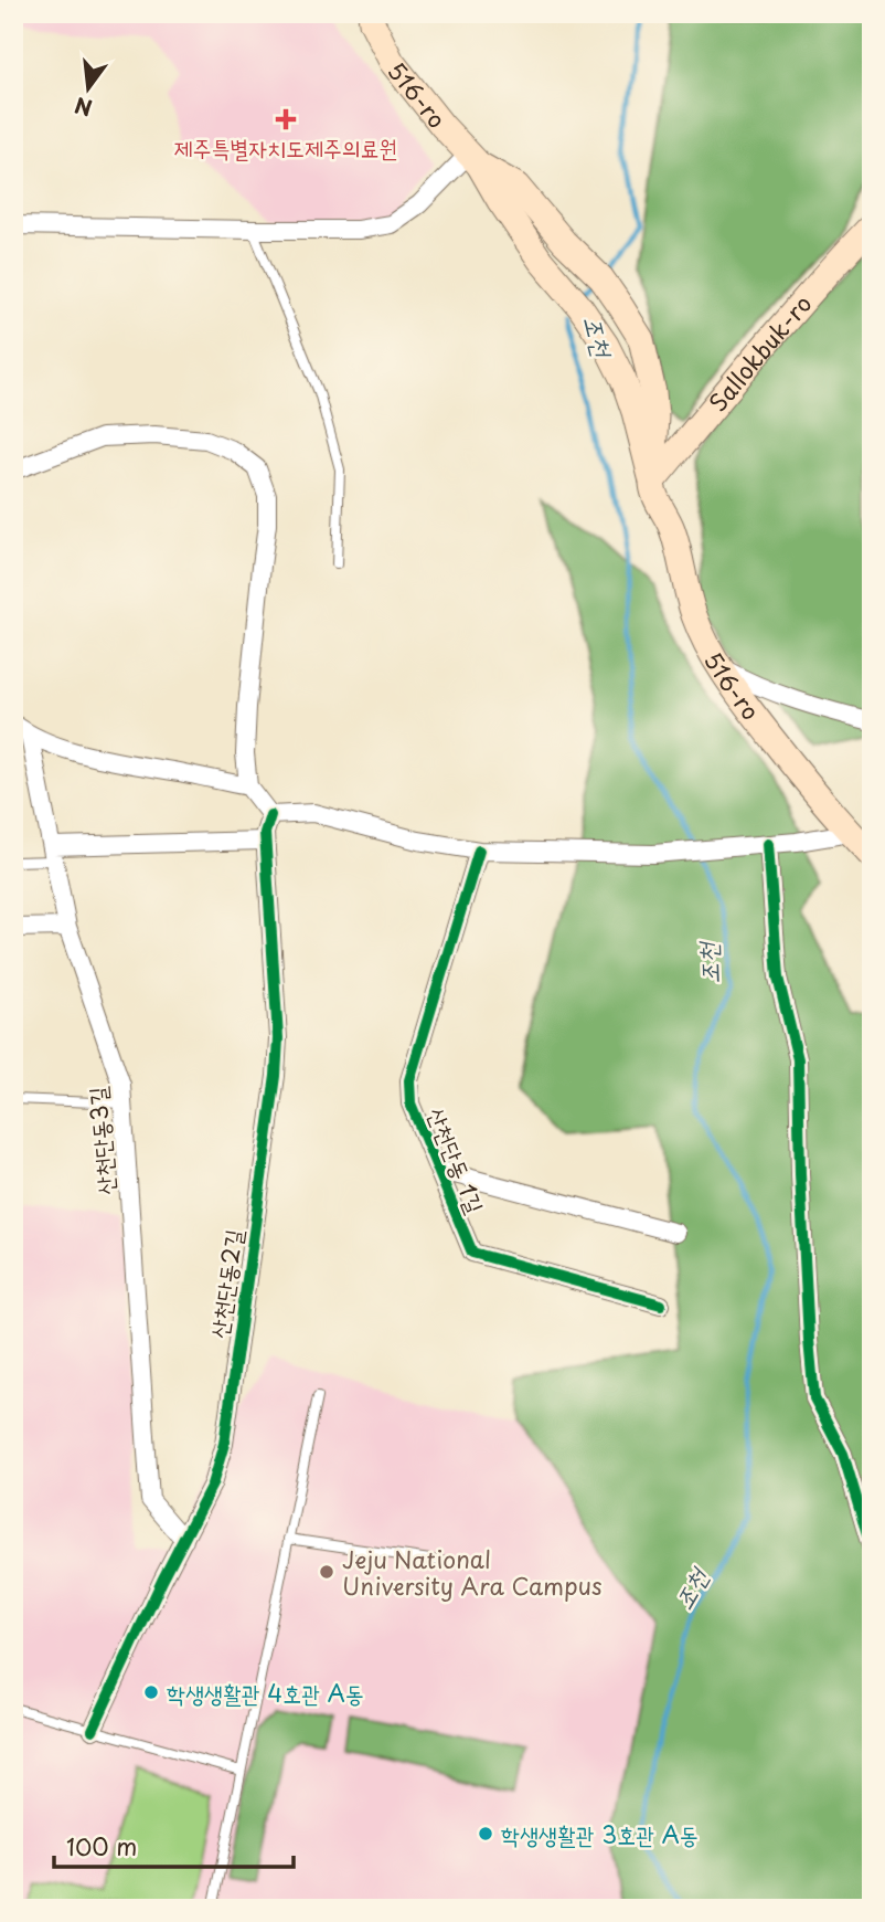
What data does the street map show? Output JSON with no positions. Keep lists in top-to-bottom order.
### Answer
{
  "streets": {
    "main road": ["516-ro", "Sallokbuk-ro"],
    "street": ["산천단동3길", "산천단동 1길", "산천단동2길"]
  },
  "crossings": [
    ["516-ro", "Sallokbuk-ro"],
    ["산천단동3길", "산천단동2길"]
  ],
  "water": ["조천"],
  "places": {
    "health": ["제주특별자치도제주의료원"],
    "other": ["Jeju National University Ara Campus", "학생생활관 4호관 A동", "학생생활관 3호관 A동"]
  },
  "scale_bar": "100 m",
  "north": "bottom"
}
